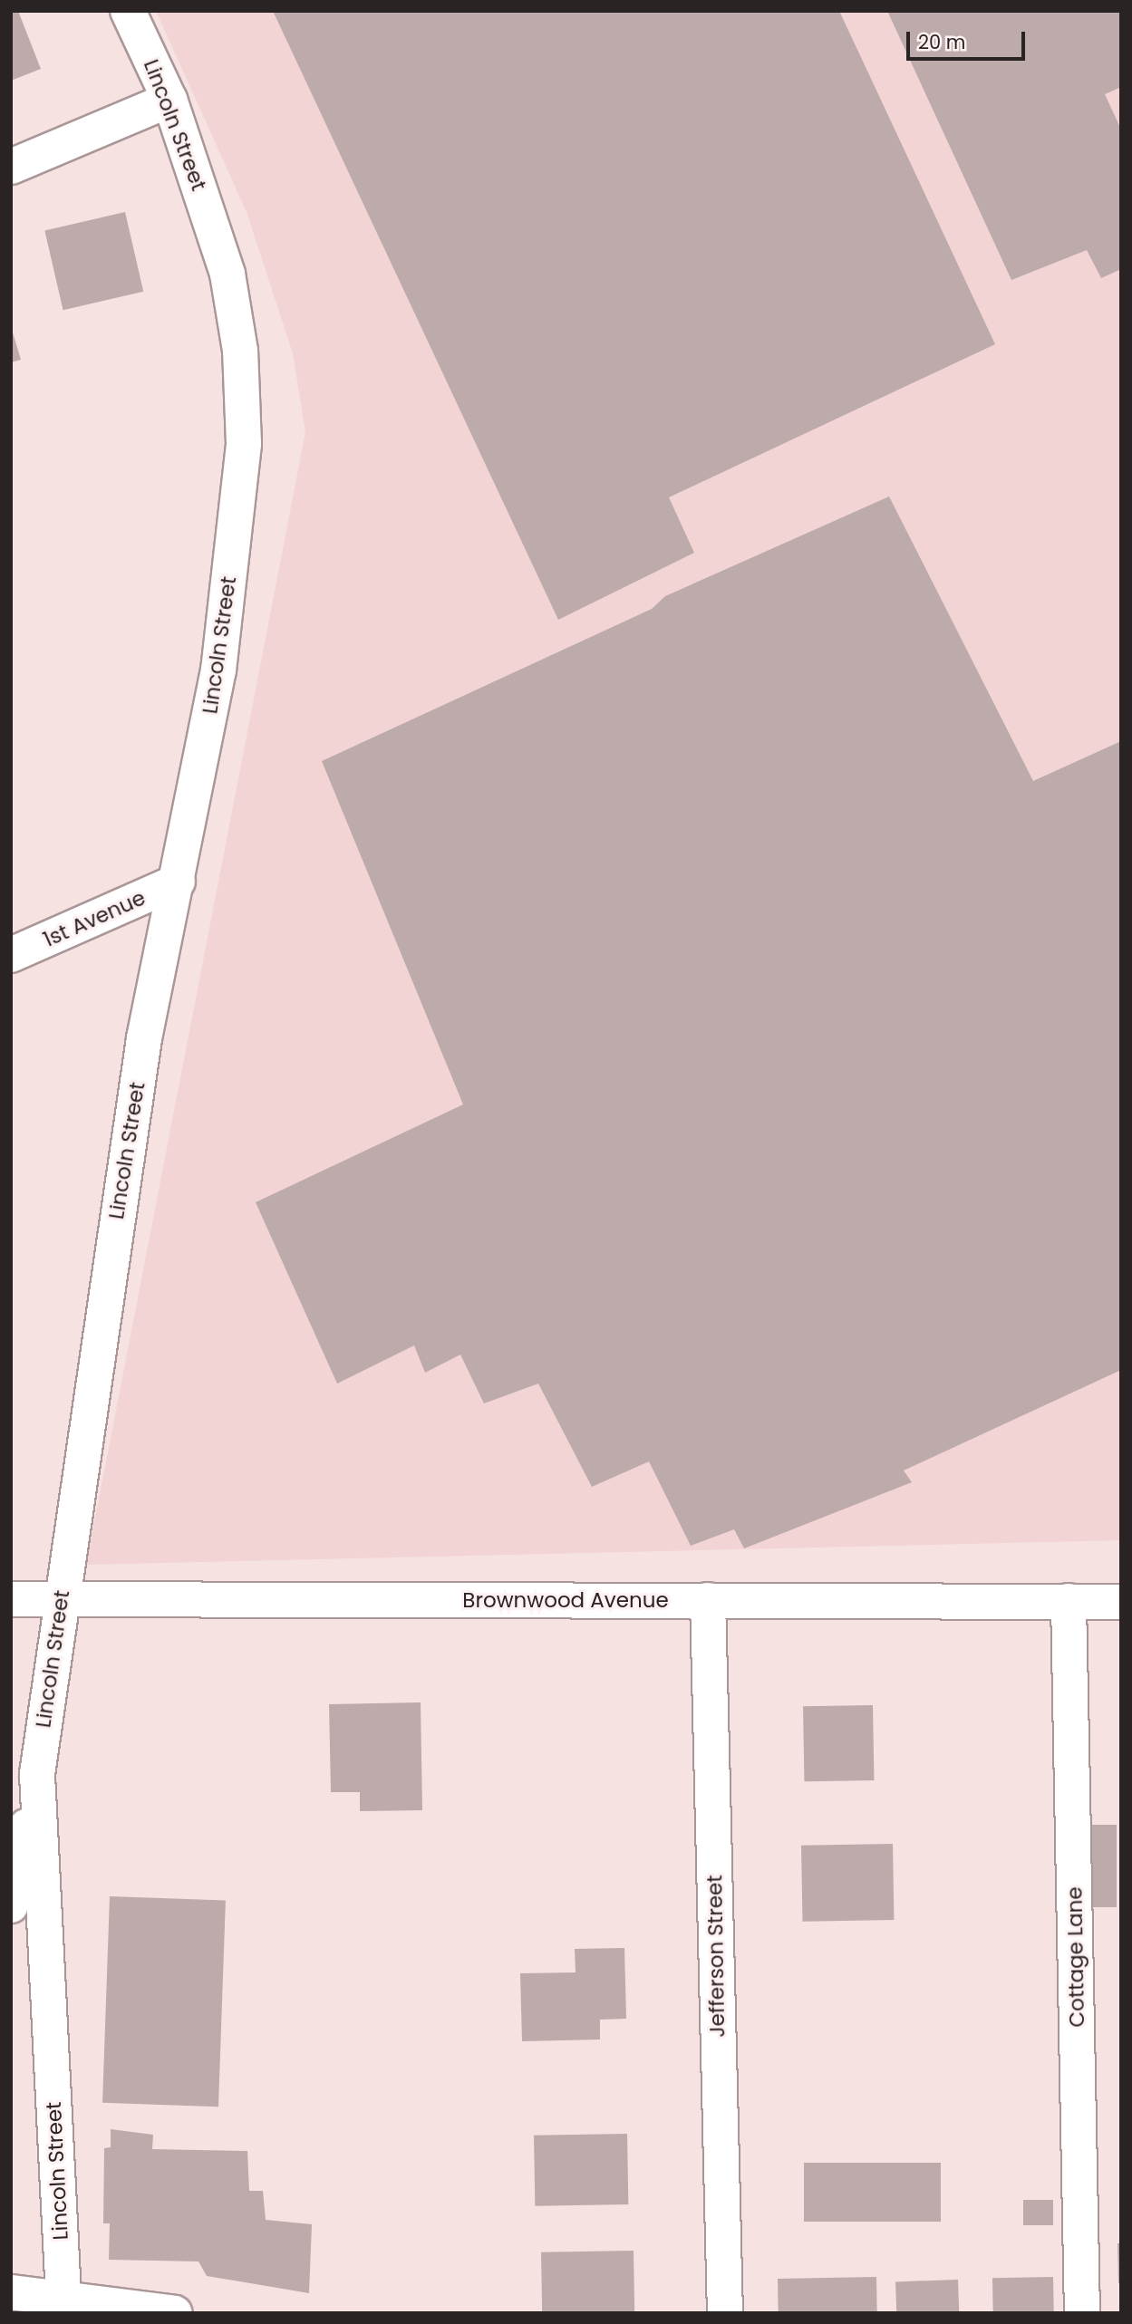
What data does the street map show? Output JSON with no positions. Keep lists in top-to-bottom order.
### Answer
{
  "streets": {
    "street": [
      "Lincoln Street",
      "1st Avenue",
      "Brownwood Avenue",
      "Jefferson Street",
      "Cottage Lane"
    ]
  },
  "crossings": [
    ["Lincoln Street", "1st Avenue"],
    ["Lincoln Street", "Brownwood Avenue"],
    ["Brownwood Avenue", "Jefferson Street"],
    ["Brownwood Avenue", "Cottage Lane"]
  ],
  "scale_bar": "20 m"
}
